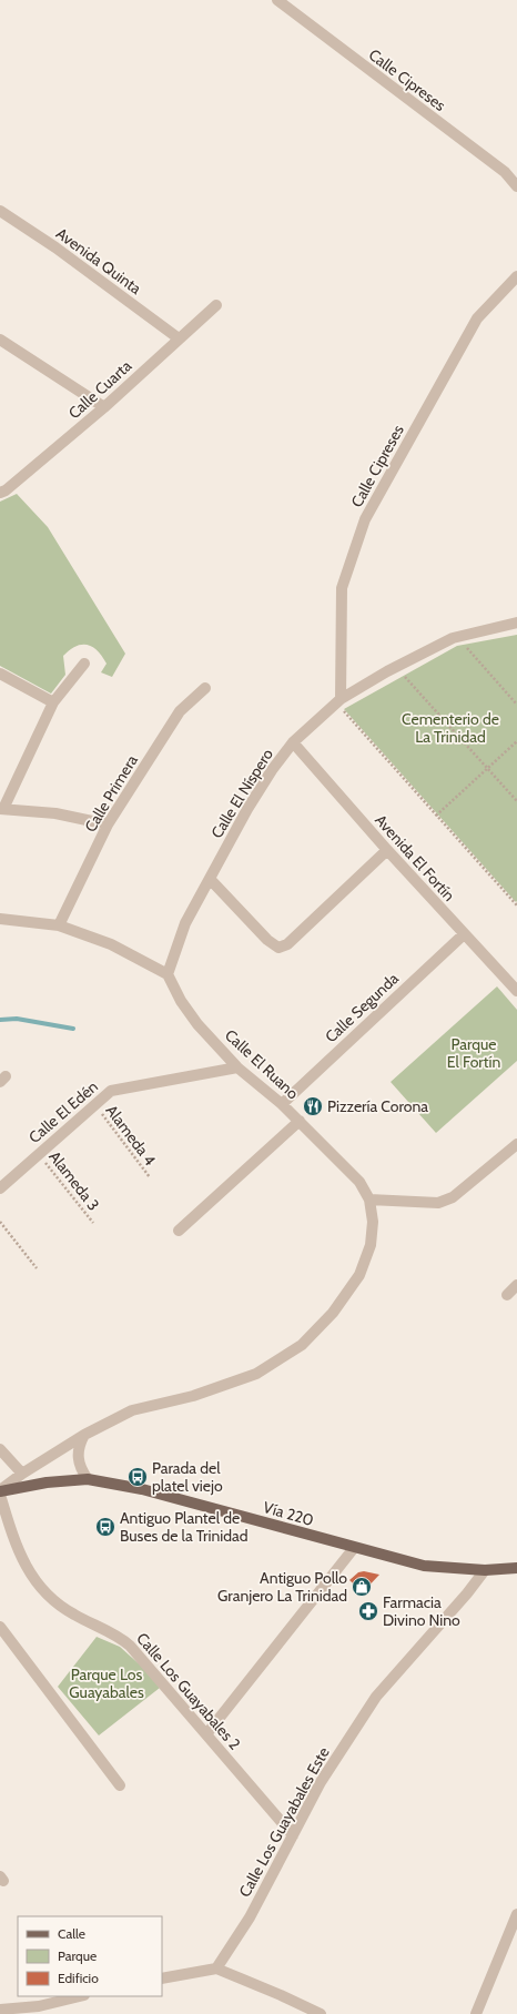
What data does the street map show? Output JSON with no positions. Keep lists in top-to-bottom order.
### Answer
{
  "streets": {
    "main road": ["Vía 220"],
    "street": [
      "Calle Cipreses",
      "Avenida Quinta",
      "Calle Cuarta",
      "Calle Primera",
      "Calle El Níspero",
      "Avenida El Fortín",
      "Calle Segunda",
      "Calle El Ruano",
      "Calle El Edén",
      "Calle Los Guayabales 2",
      "Calle Los Guayabales Este"
    ],
    "path": ["Alameda 4", "Alameda 3"]
  },
  "crossings": [
    ["Calle Cipreses", "Calle El Níspero"],
    ["Avenida Quinta", "Calle Cuarta"],
    ["Calle El Níspero", "Avenida El Fortín"],
    ["Calle El Níspero", "Calle El Ruano"],
    ["Avenida El Fortín", "Calle Segunda"],
    ["Calle Segunda", "Calle El Ruano"],
    ["Calle El Ruano", "Calle El Edén"],
    ["Calle El Ruano", "Vía 220"],
    ["Calle El Ruano", "Calle Los Guayabales 2"],
    ["Calle El Edén", "Alameda 4"],
    ["Calle El Edén", "Alameda 3"],
    ["Vía 220", "Calle Los Guayabales 2"],
    ["Vía 220", "Calle Los Guayabales Este"],
    ["Calle Los Guayabales 2", "Calle Los Guayabales Este"]
  ],
  "parks": ["Cementerio de La Trinidad", "Parque El Fortín", "Parque Los Guayabales"],
  "places": {
    "restaurant": ["Pizzería Corona"],
    "bus stop": ["Parada del platel viejo", "Antiguo Plantel de Buses de la Trinidad"],
    "shop": ["Antiguo Pollo Granjero La Trinidad"],
    "pharmacy": ["Farmacia Divino Nino"]
  },
  "legend": ["Calle", "Parque", "Edificio"]
}
